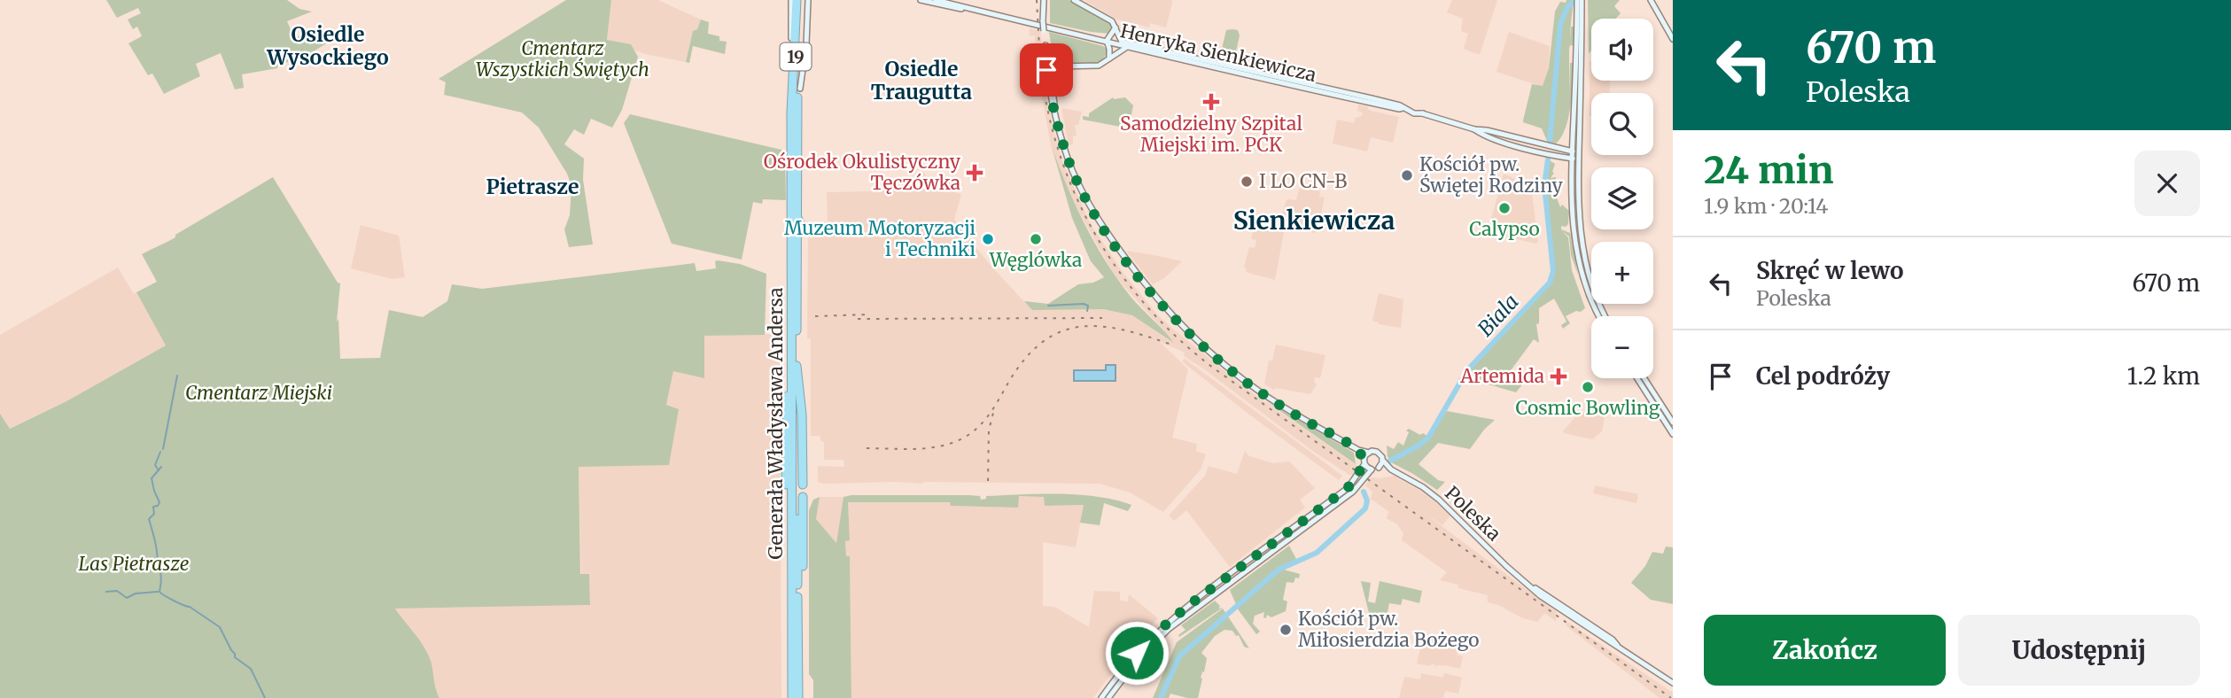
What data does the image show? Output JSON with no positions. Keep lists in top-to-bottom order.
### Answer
{
  "streets": {
    "highway": ["19", "Generała Władysława Andersa"],
    "main road": ["Henryka Sienkiewicza", "Poleska"]
  },
  "crossings": [
    ["19", "Generała Władysława Andersa"]
  ],
  "districts": [
    "Osiedle Wysockiego",
    "Osiedle Traugutta",
    "Pietrasze",
    "Sienkiewicza"
  ],
  "water": ["Biala"],
  "parks": ["Cmentarz Wszystkich Świętych", "Cmentarz Miejski", "Las Pietrasze"],
  "places": {
    "health": ["Samodzielny Szpital Miejski im. PCK", "Ośrodek Okulistyczny Tęczówka", "Artemida"],
    "other": [
      "Kościół pw. Świętej Rodziny",
      "I LO CN-B",
      "Calypso",
      "Muzeum Motoryzacji i Techniki",
      "Węglówka",
      "Cosmic Bowling",
      "Kościół pw. Miłosierdzia Bożego"
    ]
  },
  "page": {
    "turn": ["670 m", "Poleska"],
    "map_buttons": ["+", "−"],
    "heading": ["24 min", "1.9 km · 20:14"],
    "list": [
      {
        "name": "Skręć w lewo",
        "note": "Poleska",
        "value": "670 m"
      },
      {
        "name": "Cel podróży",
        "value": "1.2 km"
      }
    ],
    "buttons": ["Zakończ", "Udostępnij"]
  }
}
